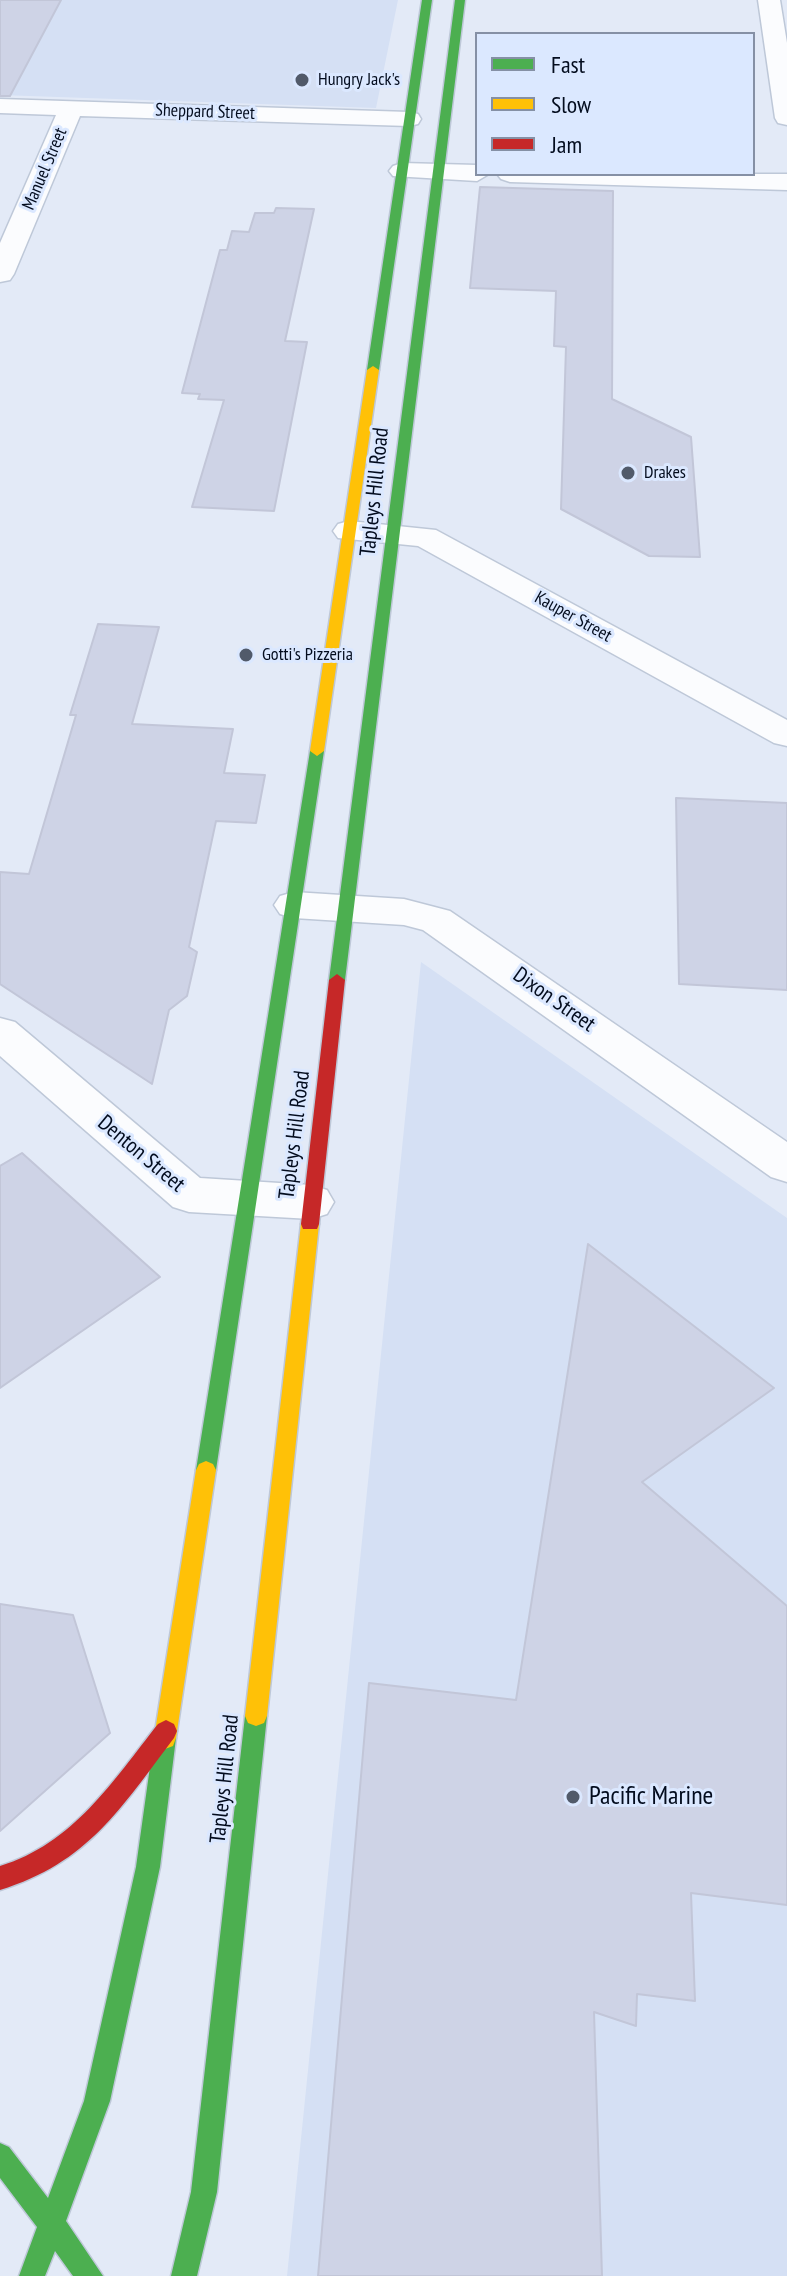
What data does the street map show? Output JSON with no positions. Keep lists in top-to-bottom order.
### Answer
{
  "streets": {
    "main road": ["Tapleys Hill Road"],
    "street": [
      "Sheppard Street",
      "Manuel Street",
      "Kauper Street",
      "Dixon Street",
      "Denton Street"
    ]
  },
  "crossings": [
    ["Sheppard Street", "Manuel Street"],
    ["Sheppard Street", "Tapleys Hill Road"],
    ["Tapleys Hill Road", "Kauper Street"],
    ["Tapleys Hill Road", "Dixon Street"],
    ["Tapleys Hill Road", "Denton Street"]
  ],
  "places": [
    "Hungry Jack's",
    "Drakes",
    "Gotti's Pizzeria",
    "Pacific Marine"
  ],
  "legend": ["Fast", "Slow", "Jam"]
}
